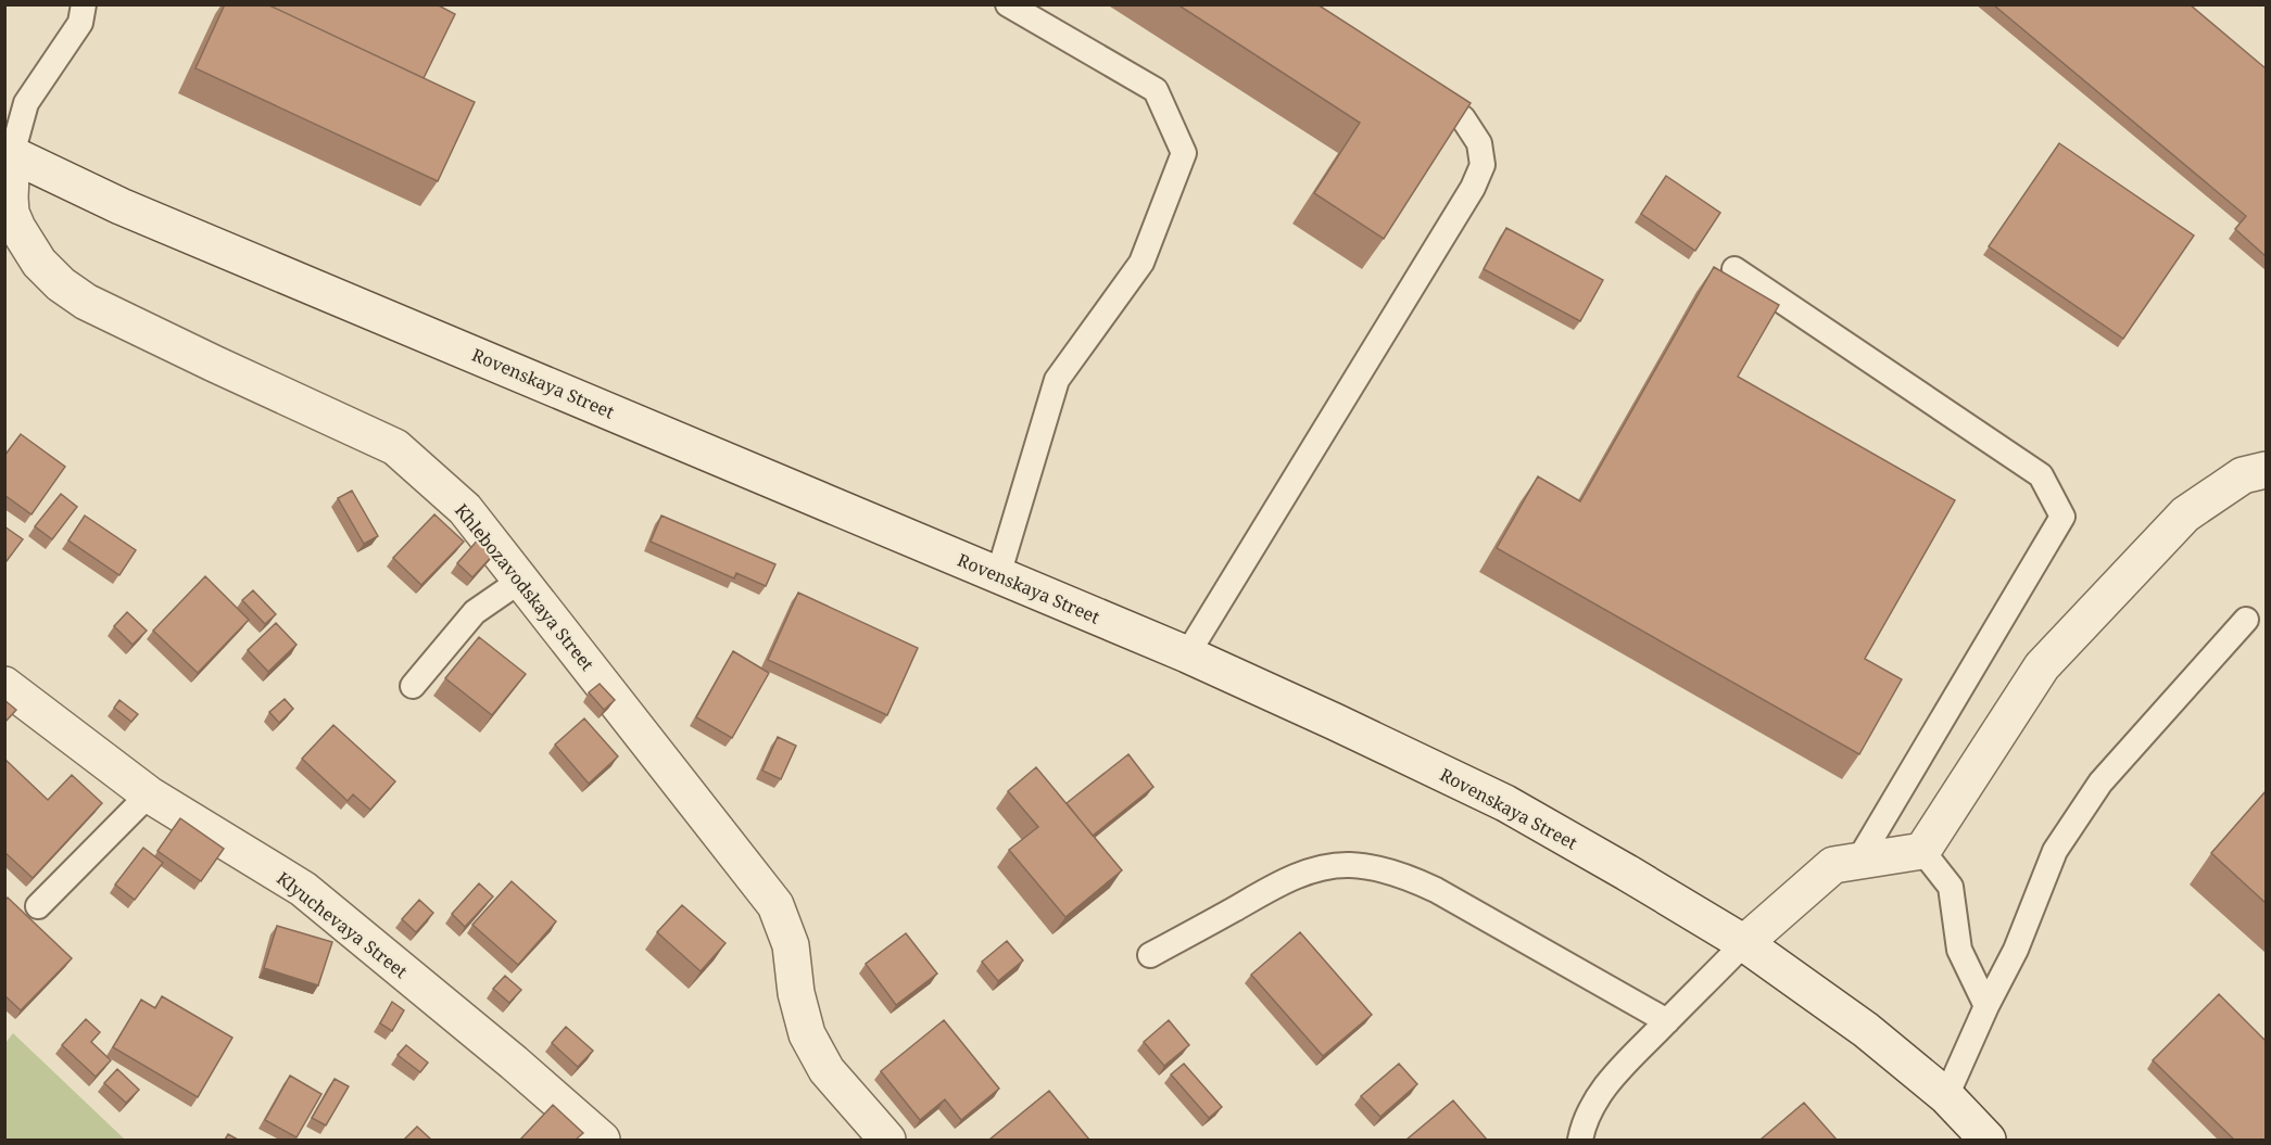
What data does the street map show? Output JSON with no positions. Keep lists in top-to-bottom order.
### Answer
{
  "streets": {
    "street": ["Rovenskaya Street", "Khlebozavodskaya Street", "Klyuchevaya Street"]
  },
  "crossings": [
    ["Rovenskaya Street", "Khlebozavodskaya Street"]
  ]
}
